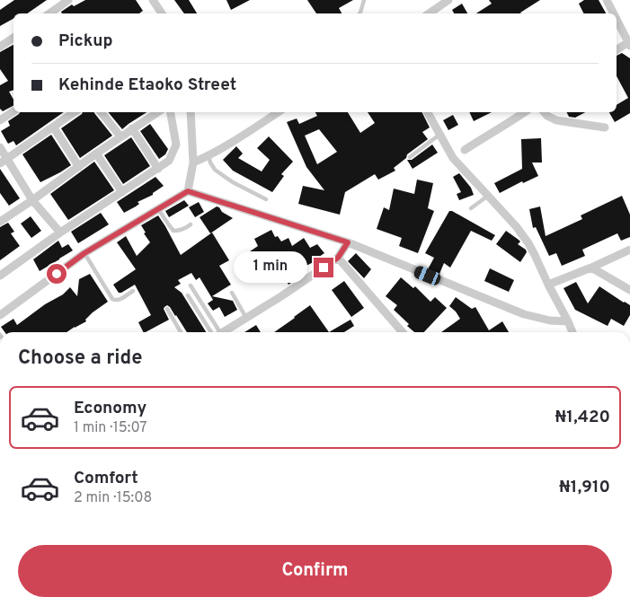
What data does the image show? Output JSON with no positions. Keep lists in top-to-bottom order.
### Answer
{
  "page": {
    "banner": ["Pickup", "Kehinde Etaoko Street"],
    "bubble": "1 min",
    "heading": "Choose a ride",
    "list": [
      {
        "name": "Economy",
        "note": "1 min · 15:07",
        "value": "₦1,420"
      },
      {
        "name": "Comfort",
        "note": "2 min · 15:08",
        "value": "₦1,910"
      }
    ],
    "buttons": "Confirm"
  }
}
